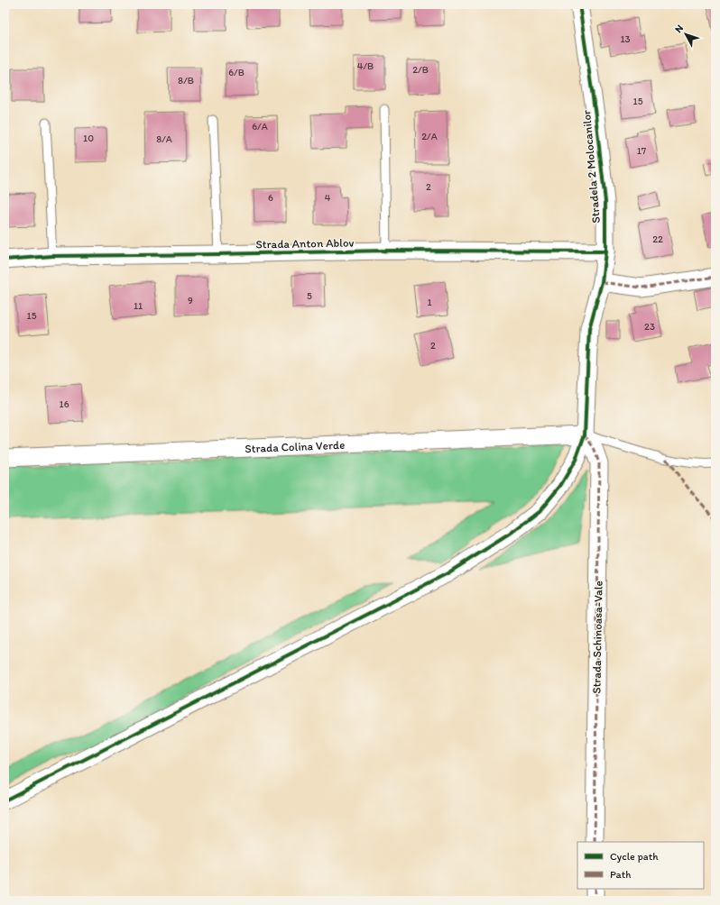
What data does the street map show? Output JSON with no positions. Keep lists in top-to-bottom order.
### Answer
{
  "streets": {
    "street": [
      "Stradela 2 Molocanilor",
      "Strada Anton Ablov",
      "Strada Colina Verde",
      "Strada Schinoasa-Vale"
    ]
  },
  "crossings": [
    ["Stradela 2 Molocanilor", "Strada Anton Ablov"],
    ["Stradela 2 Molocanilor", "Strada Colina Verde"],
    ["Stradela 2 Molocanilor", "Strada Schinoasa-Vale"],
    ["Strada Colina Verde", "Strada Schinoasa-Vale"]
  ],
  "house_numbers": [
    "13",
    "4/B",
    "2/B",
    "6/B",
    "8/B",
    "15",
    "6/A",
    "2/A",
    "10",
    "8/A",
    "17",
    "2",
    "6",
    "4",
    "22",
    "5",
    "9",
    "1",
    "11",
    "15",
    "23",
    "2",
    "16"
  ],
  "legend": ["Cycle path", "Path"],
  "north": "top left"
}
